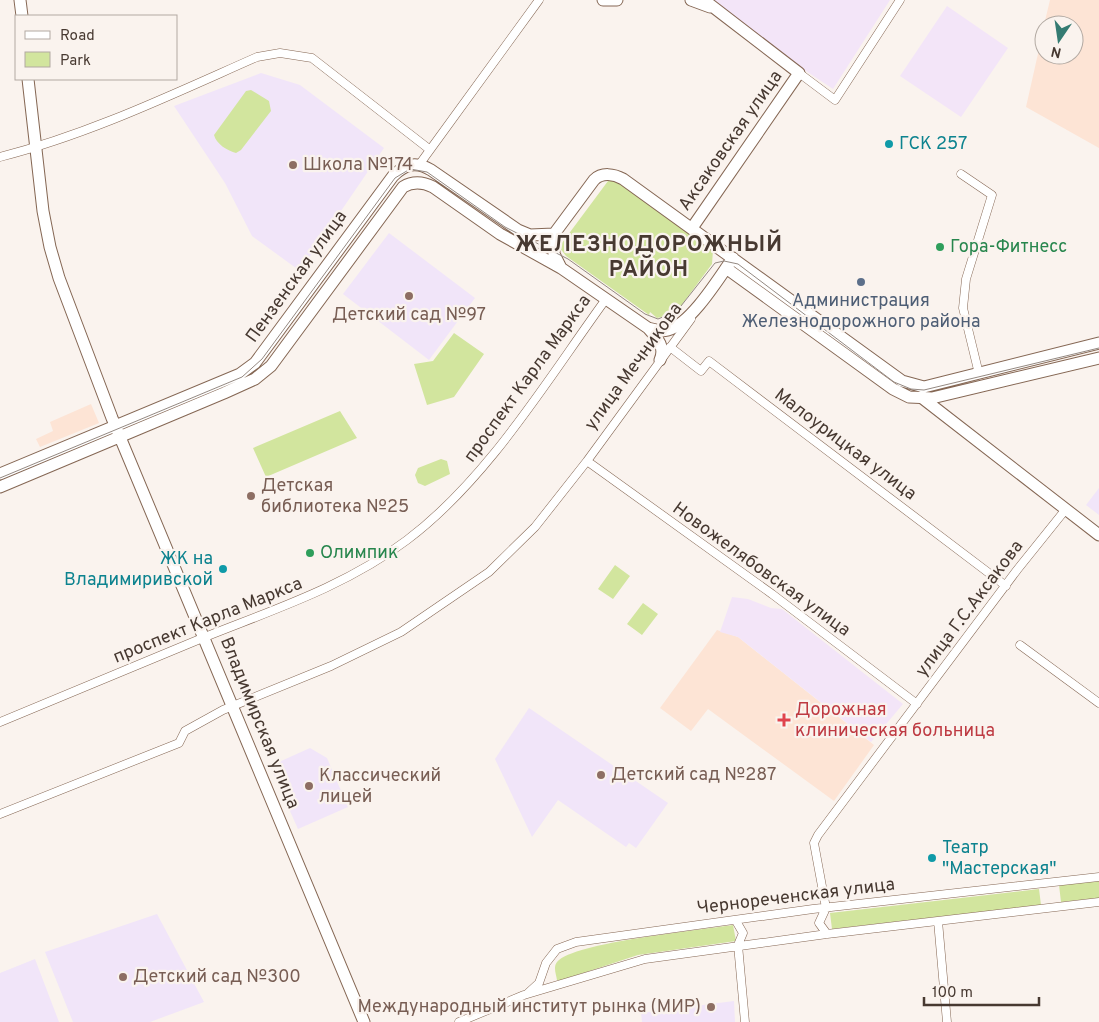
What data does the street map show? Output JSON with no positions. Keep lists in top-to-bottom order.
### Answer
{
  "streets": {
    "main road": ["Аксаковская улица", "Пензенская улица", "Владимирская улица"],
    "street": [
      "улица Мечникова",
      "проспект Карла Маркса",
      "Малоурицкая улица",
      "Новожелябовская улица",
      "улица Г.С.Аксакова",
      "Чернореченская улица"
    ]
  },
  "crossings": [
    ["Пензенская улица", "Владимирская улица"],
    ["улица Мечникова", "Малоурицкая улица"],
    ["улица Мечникова", "Новожелябовская улица"],
    ["проспект Карла Маркса", "Владимирская улица"],
    ["Малоурицкая улица", "улица Г.С.Аксакова"],
    ["Новожелябовская улица", "улица Г.С.Аксакова"],
    ["улица Г.С.Аксакова", "Чернореченская улица"]
  ],
  "districts": ["ЖЕЛЕЗНОДОРОЖНЫЙ РАЙОН"],
  "places": {
    "other": [
      "ГСК 257",
      "Школа №174",
      "Гора-Фитнесс",
      "Администрация Железнодорожного района",
      "Детский сад №97",
      "Детская библиотека №25",
      "Олимпик",
      "ЖК на Владимиривской",
      "Детский сад №287",
      "Классический лицей",
      "Театр \"Мастерская\"",
      "Детский сад №300",
      "Международный институт рынка (МИР)"
    ],
    "health": ["Дорожная клиническая больница"]
  },
  "legend": ["Road", "Park"],
  "scale_bar": "100 m",
  "north": "bottom"
}
